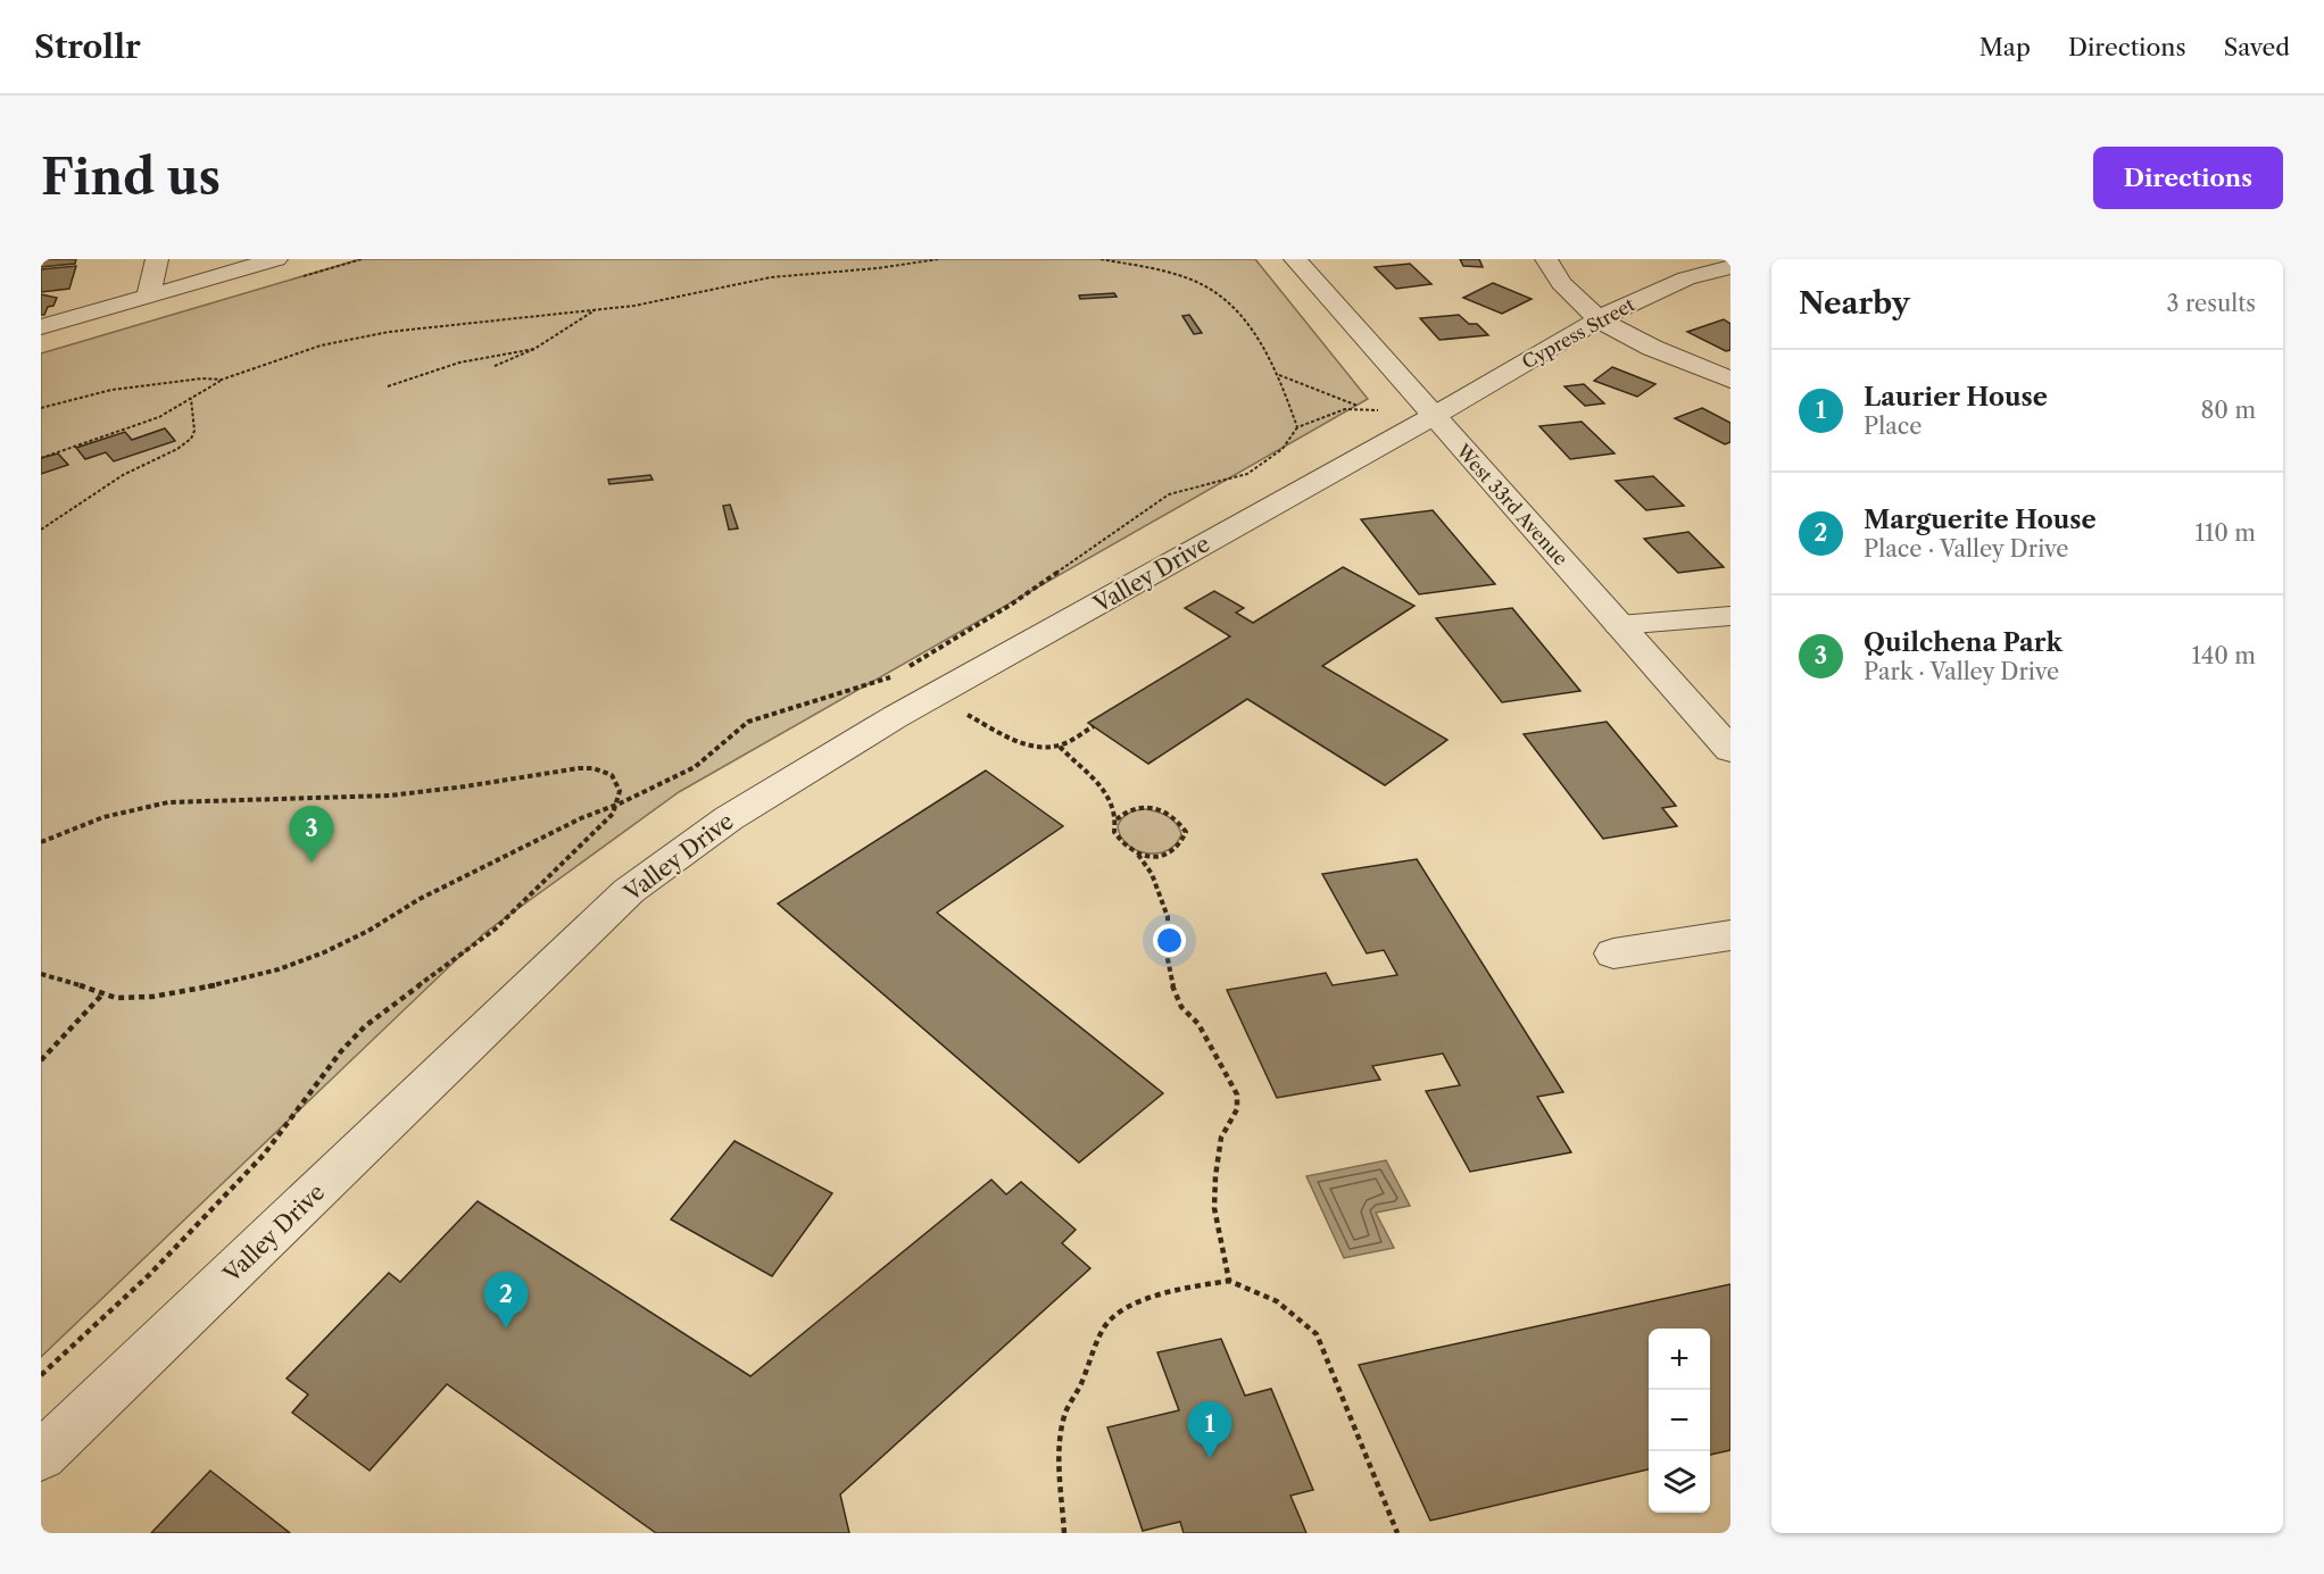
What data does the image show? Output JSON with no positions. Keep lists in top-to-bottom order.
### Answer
{
  "streets": {
    "street": ["Cypress Street", "West 33rd Avenue", "Valley Drive"]
  },
  "crossings": [
    ["Cypress Street", "West 33rd Avenue"],
    ["Cypress Street", "Valley Drive"],
    ["West 33rd Avenue", "Valley Drive"]
  ],
  "page": {
    "header": "Strollr",
    "nav": ["Map", "Directions", "Saved"],
    "buttons": "Directions",
    "title": "Find us",
    "heading": ["Nearby", "3 results"],
    "list": [
      {
        "mark": "1",
        "name": "Laurier House",
        "note": "Place",
        "value": "80 m"
      },
      {
        "mark": "2",
        "name": "Marguerite House",
        "note": "Place · Valley Drive",
        "value": "110 m"
      },
      {
        "mark": "3",
        "name": "Quilchena Park",
        "note": "Park · Valley Drive",
        "value": "140 m"
      }
    ],
    "pins": ["3", "2", "1"],
    "map_buttons": ["+", "−"]
  }
}
